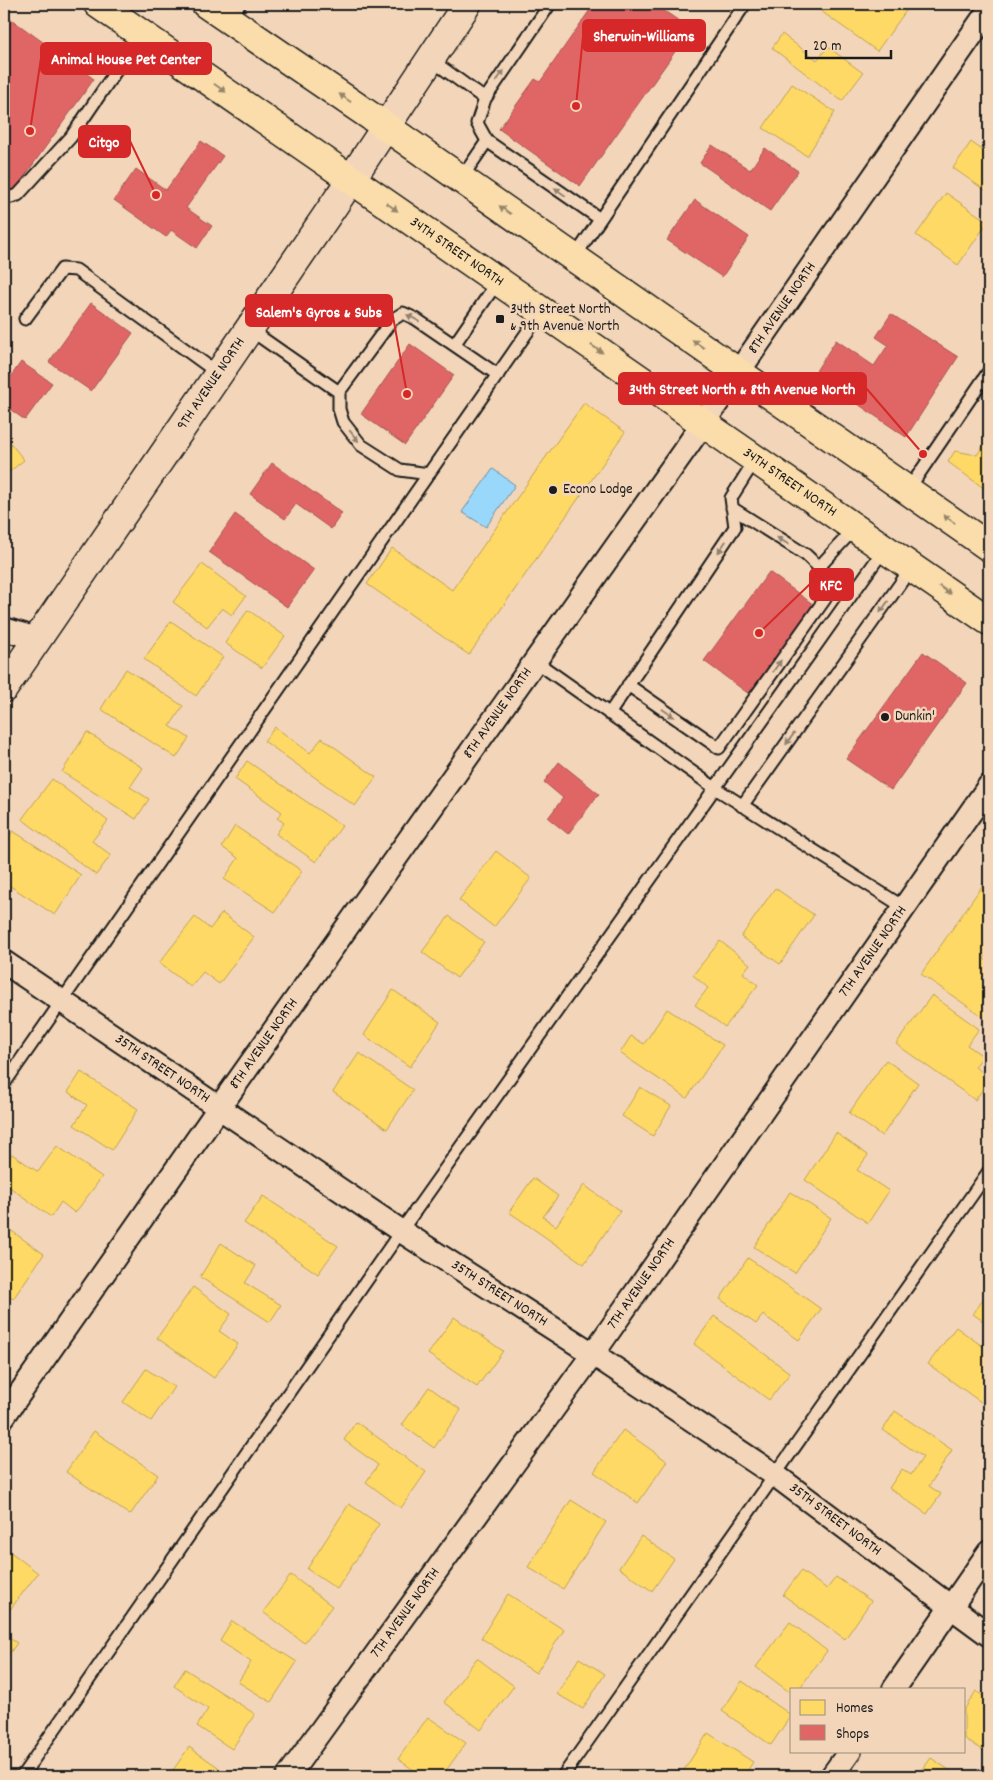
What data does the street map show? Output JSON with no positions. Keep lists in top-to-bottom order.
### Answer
{
  "streets": {
    "highway": ["34TH STREET NORTH"],
    "street": [
      "8TH AVENUE NORTH",
      "9TH AVENUE NORTH",
      "7TH AVENUE NORTH",
      "35TH STREET NORTH"
    ]
  },
  "crossings": [
    ["34TH STREET NORTH", "8TH AVENUE NORTH"],
    ["34TH STREET NORTH", "9TH AVENUE NORTH"],
    ["8TH AVENUE NORTH", "35TH STREET NORTH"],
    ["7TH AVENUE NORTH", "35TH STREET NORTH"]
  ],
  "places": {
    "other": [
      "Sherwin-Williams",
      "Animal House Pet Center",
      "Citgo",
      "Salem's Gyros & Subs",
      "34th Street North & 8th Avenue North",
      "Econo Lodge",
      "KFC",
      "Dunkin'"
    ],
    "transit": ["34th Street North & 9th Avenue North"]
  },
  "legend": ["Homes", "Shops"],
  "scale_bar": "20 m"
}
